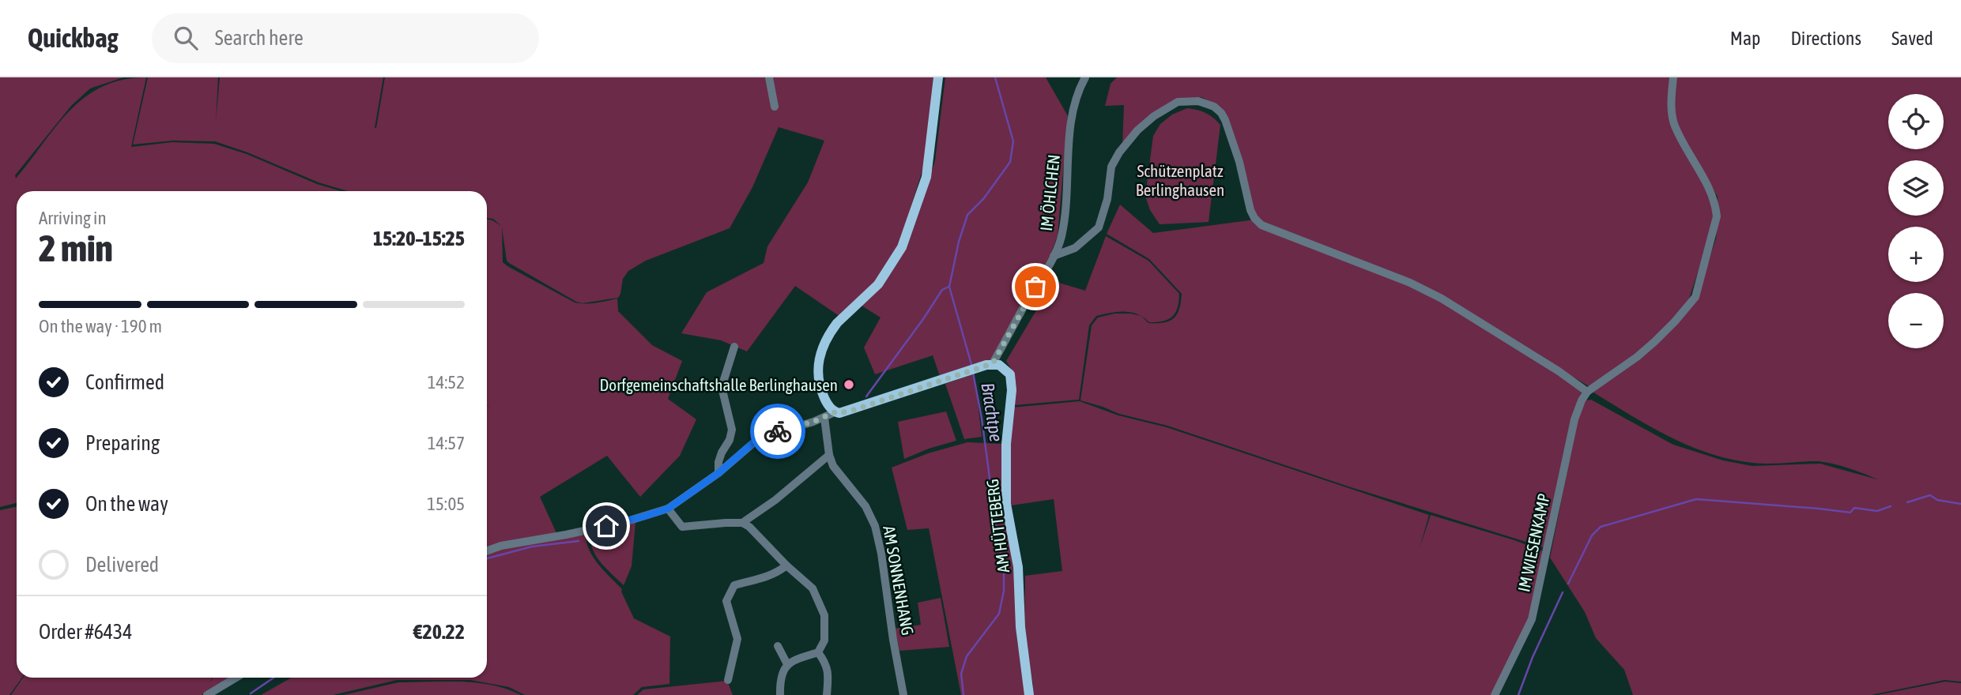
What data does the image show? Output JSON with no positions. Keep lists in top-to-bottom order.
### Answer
{
  "streets": {
    "main road": ["AM HÜTTEBERG"],
    "street": ["IM ÖHLCHEN", "IM WIESENKAMP", "AM SONNENHANG"]
  },
  "crossings": [
    ["IM ÖHLCHEN", "AM HÜTTEBERG"]
  ],
  "water": ["Brachtpe"],
  "parks": ["Schützenplatz Berlinghausen"],
  "places": ["Dorfgemeinschaftshalle Berlinghausen"],
  "page": {
    "header": "Quickbag",
    "search": "Search here",
    "nav": ["Map", "Directions", "Saved"],
    "map_buttons": ["+", "−"],
    "heading": ["2 min", "Arriving in", "15:20–15:25"],
    "panel": ["Order #6434", "€20.22"],
    "bar": "On the way · 190 m",
    "list": [
      ["Confirmed", "14:52"],
      ["Preparing", "14:57"],
      ["On the way", "15:05"],
      "Delivered"
    ]
  }
}
